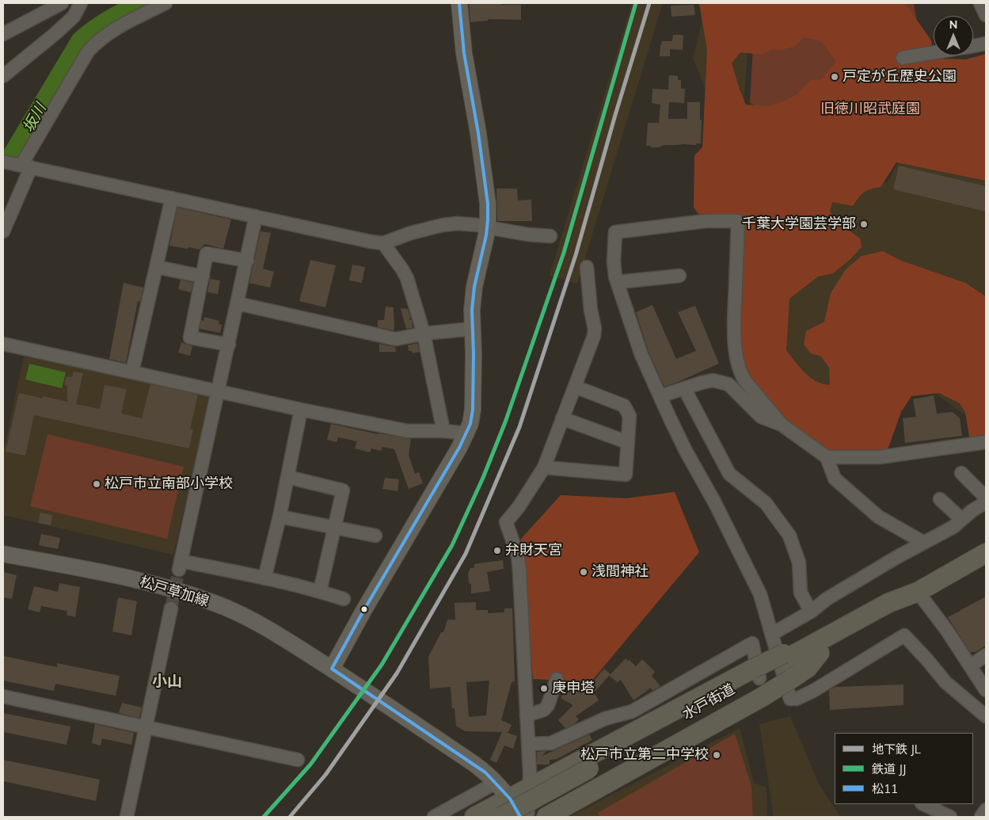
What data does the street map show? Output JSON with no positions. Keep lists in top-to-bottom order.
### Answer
{
  "streets": {
    "highway": ["水戸街道"],
    "main road": ["松戸草加線"]
  },
  "districts": ["小山"],
  "water": ["坂川"],
  "parks": ["旧徳川昭武庭園"],
  "places": [
    "戸定が丘歴史公園",
    "千葉大学園芸学部",
    "松戸市立南部小学校",
    "弁財天宮",
    "浅間神社",
    "庚申塔",
    "松戸市立第二中学校"
  ],
  "lines": ["metro line JL", "rail line JJ", "transit line 松11"],
  "legend": ["地下鉄 JL", "鉄道 JJ", "松11"],
  "north": "top"
}
